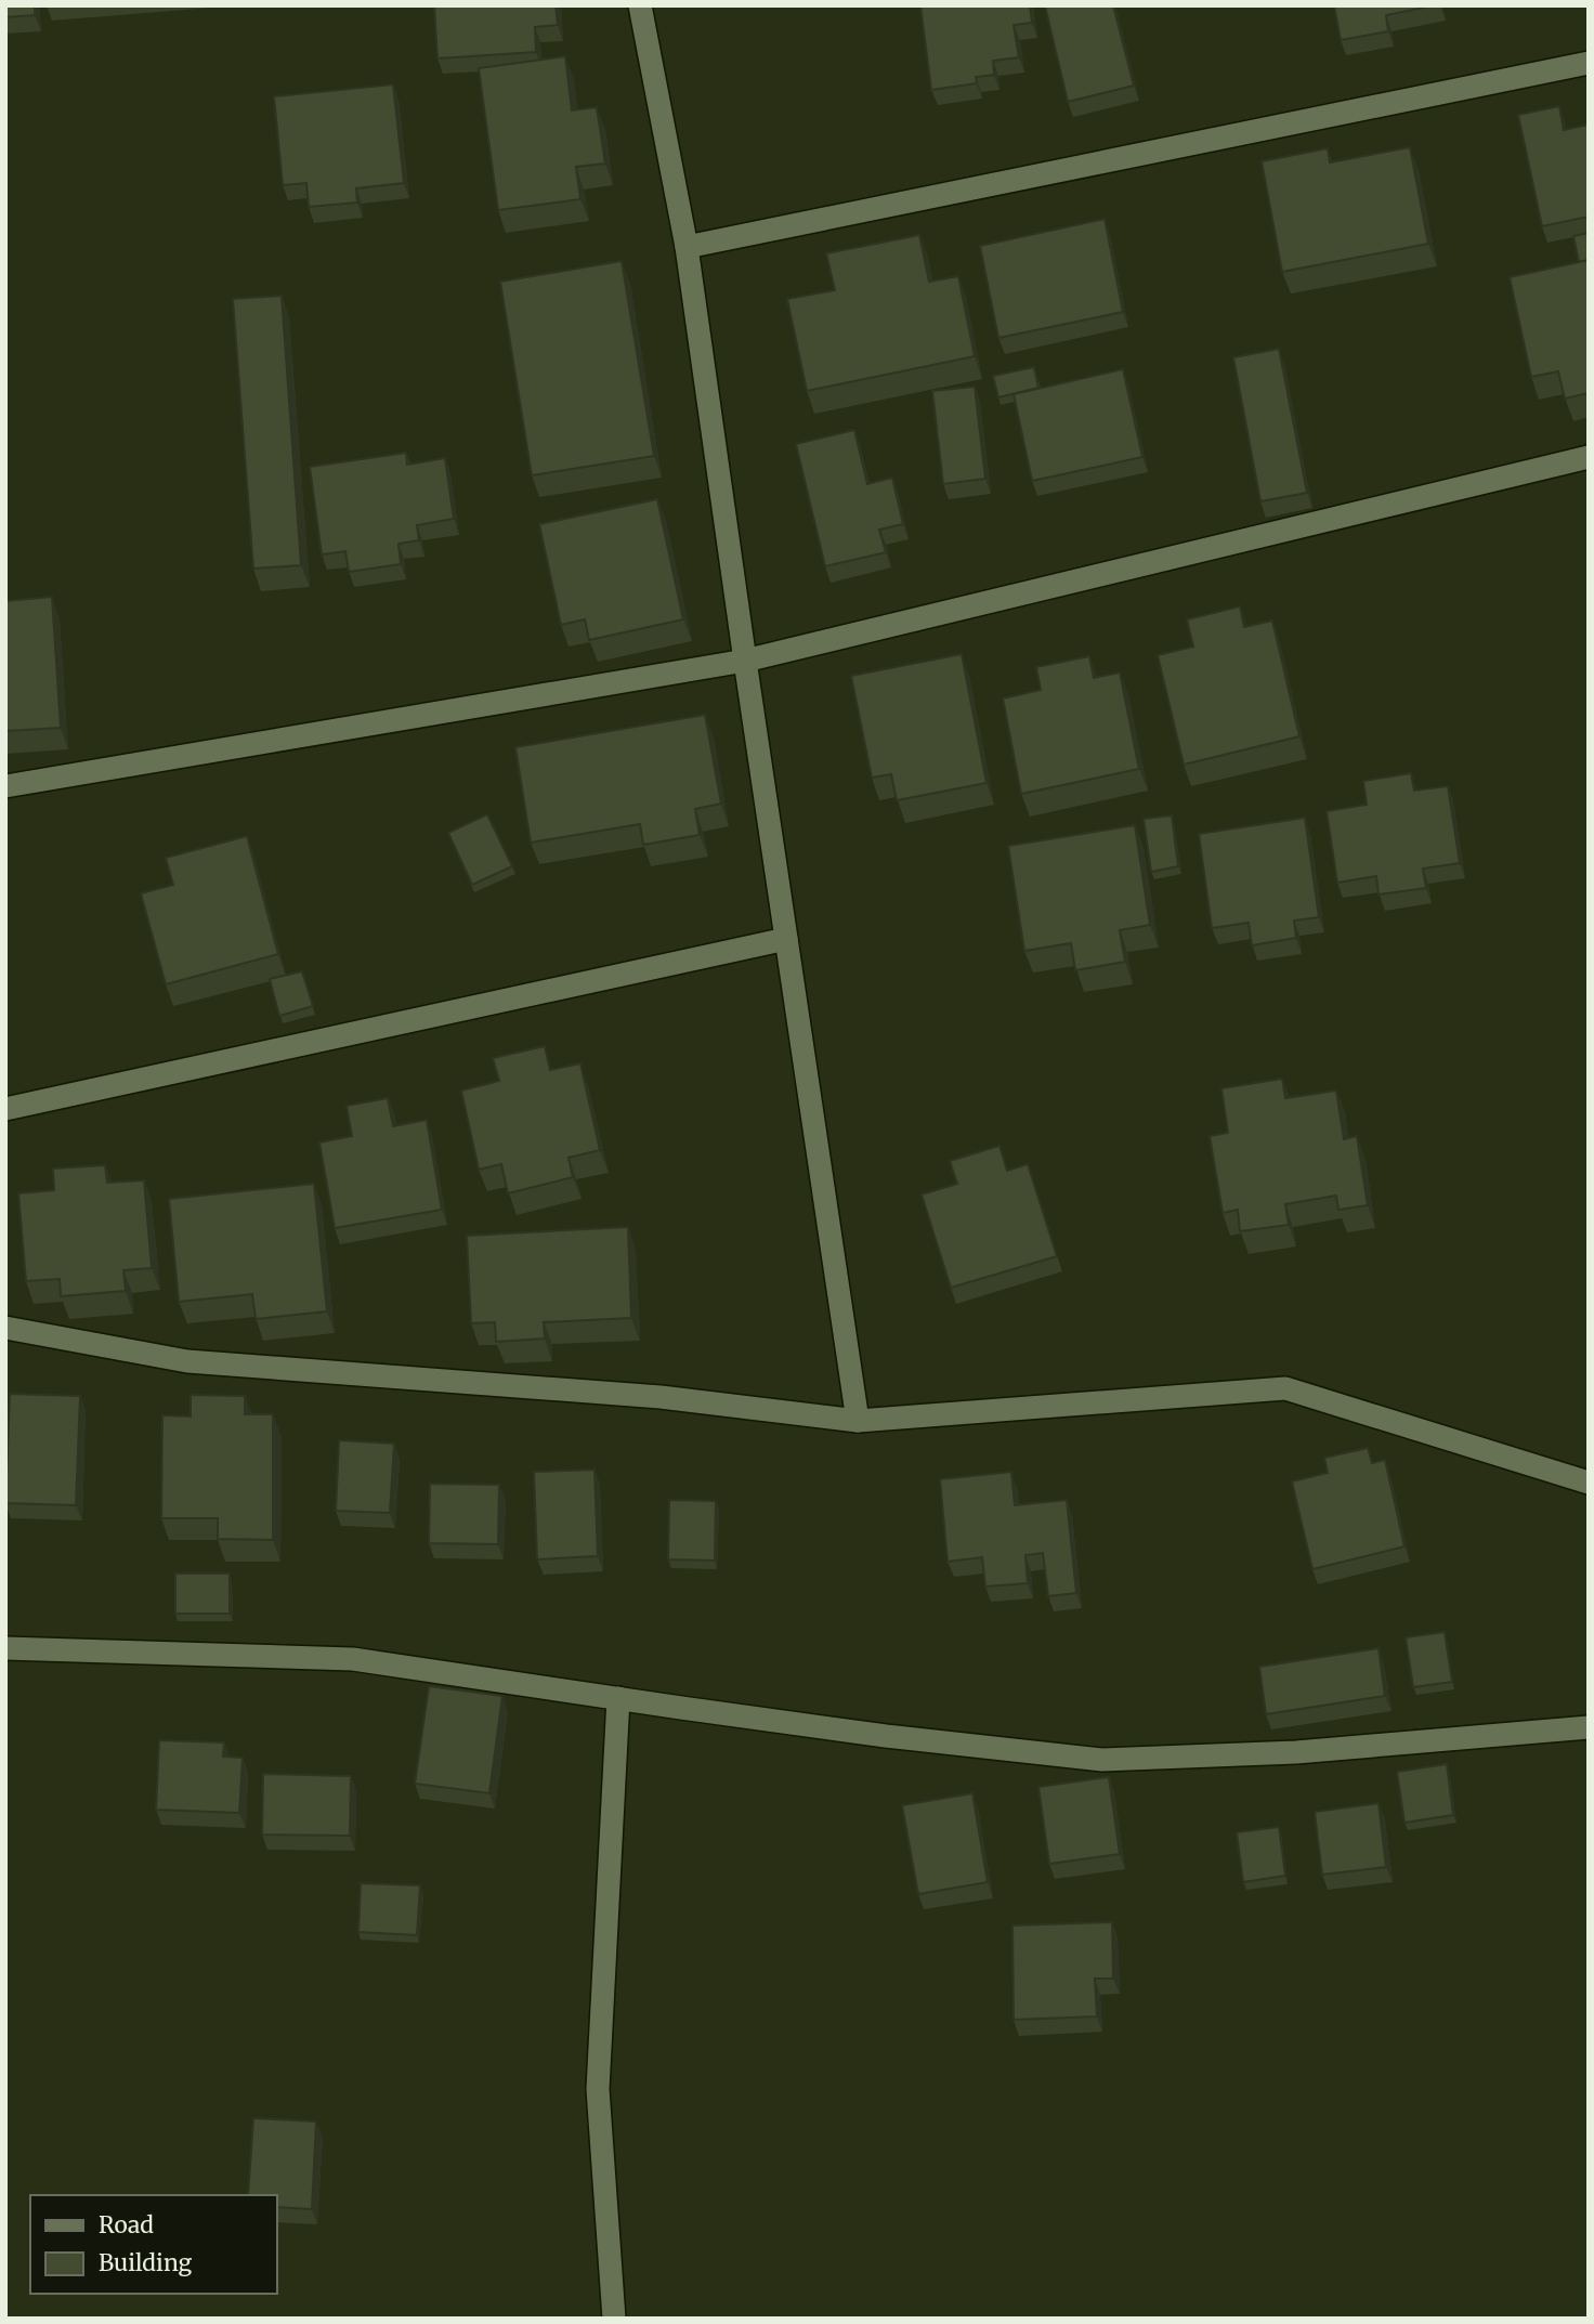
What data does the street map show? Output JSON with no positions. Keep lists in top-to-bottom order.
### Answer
{
  "legend": ["Road", "Building"]
}
